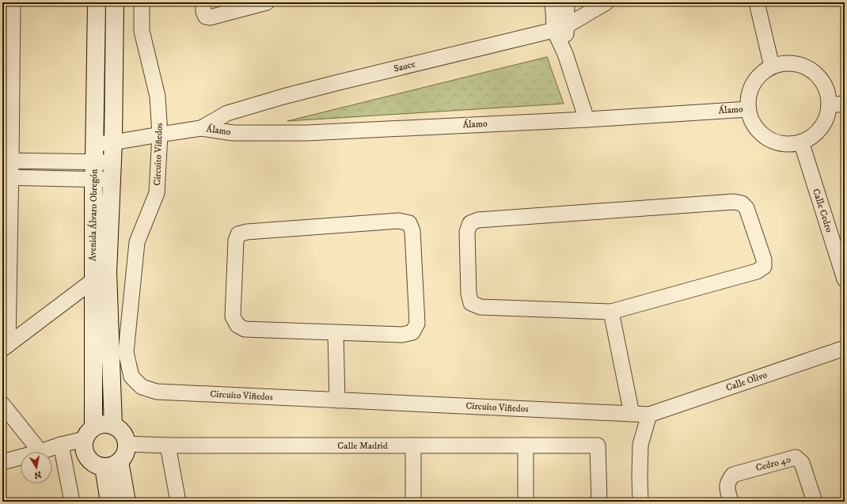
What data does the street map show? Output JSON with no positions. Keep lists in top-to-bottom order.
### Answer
{
  "streets": {
    "street": [
      "Sauce",
      "Álamo",
      "Circuito Viñedos",
      "Calle Cedro",
      "Avenida Álvaro Obregón",
      "Calle Olivo",
      "Calle Madrid",
      "Cedro 40"
    ]
  },
  "crossings": [
    ["Sauce", "Álamo"],
    ["Álamo", "Calle Cedro"],
    ["Circuito Viñedos", "Calle Olivo"],
    ["Avenida Álvaro Obregón", "Calle Madrid"]
  ],
  "north": "bottom"
}
